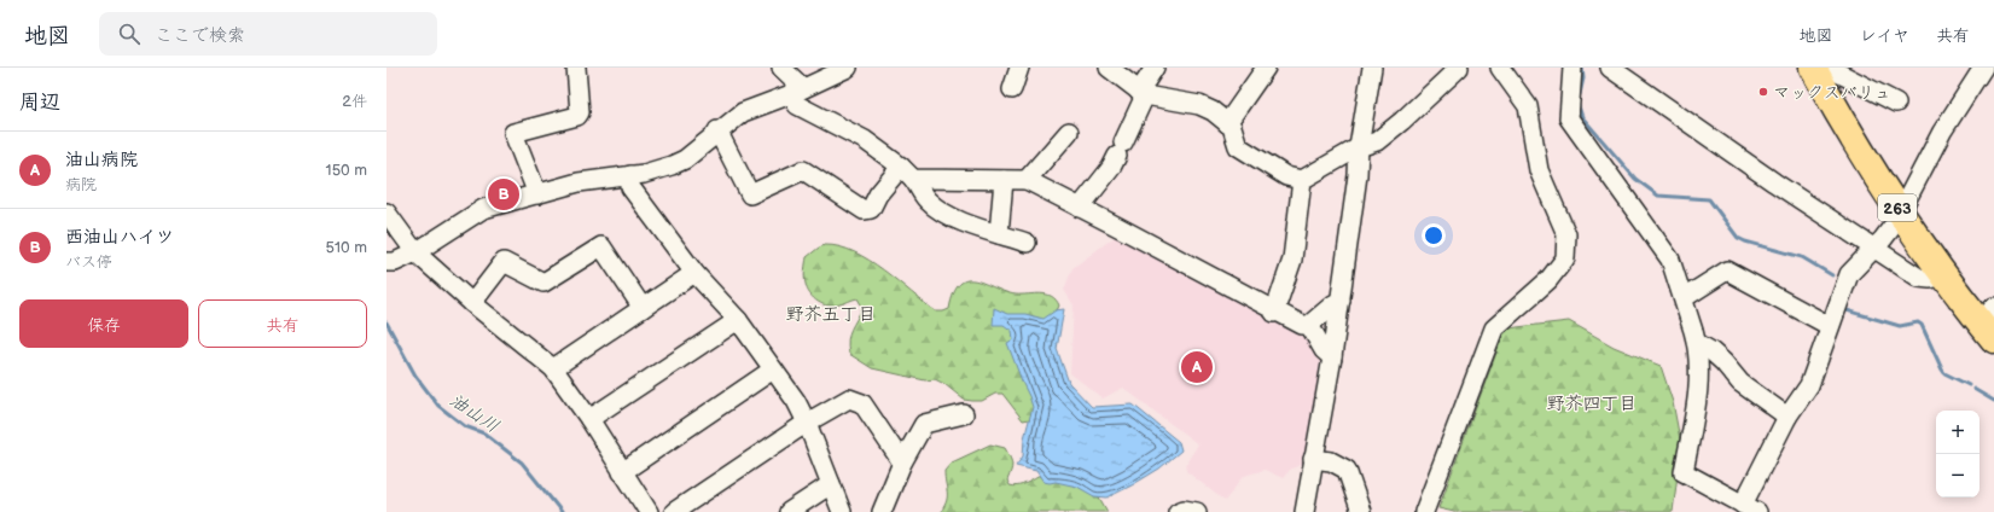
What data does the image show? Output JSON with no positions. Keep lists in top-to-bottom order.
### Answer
{
  "streets": {
    "highway": ["263"]
  },
  "districts": ["野芥五丁目", "野芥四丁目"],
  "water": ["油山川"],
  "places": ["マックスバリュ"],
  "page": {
    "header": "地図",
    "search": "ここで検索",
    "nav": ["地図", "レイヤ", "共有"],
    "heading": ["周辺", "2件"],
    "list": [
      {
        "mark": "A",
        "name": "油山病院",
        "note": "病院",
        "value": "150 m"
      },
      {
        "mark": "B",
        "name": "西油山ハイツ",
        "note": "バス停",
        "value": "510 m"
      }
    ],
    "pins": ["B", "A"],
    "buttons": ["保存", "共有"],
    "map_buttons": ["+", "−"]
  }
}
